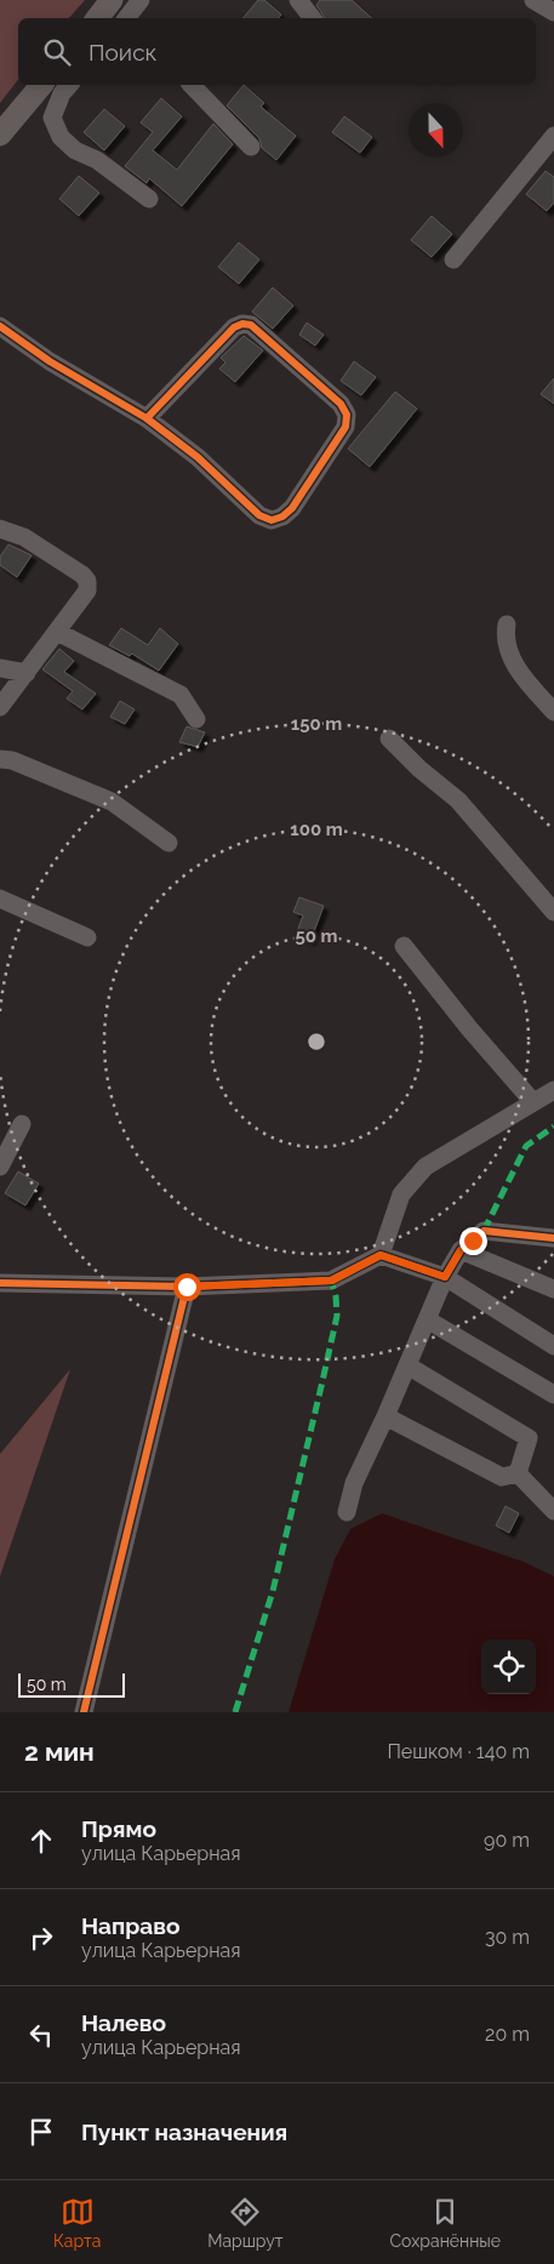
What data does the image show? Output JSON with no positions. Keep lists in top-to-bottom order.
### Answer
{
  "scale_bar": "50 m",
  "north": "bottom",
  "page": {
    "search": "Поиск",
    "scale": "50 m",
    "heading": ["2 мин", "Пешком · 140 m"],
    "list": [
      ["Прямо", "улица Карьерная", "90 m"],
      ["Направо", "улица Карьерная", "30 m"],
      ["Налево", "улица Карьерная", "20 m"],
      "Пункт назначения"
    ],
    "nav": ["Карта", "Маршрут", "Сохранённые"]
  },
  "rings": ["150 m", "100 m", "50 m"]
}
